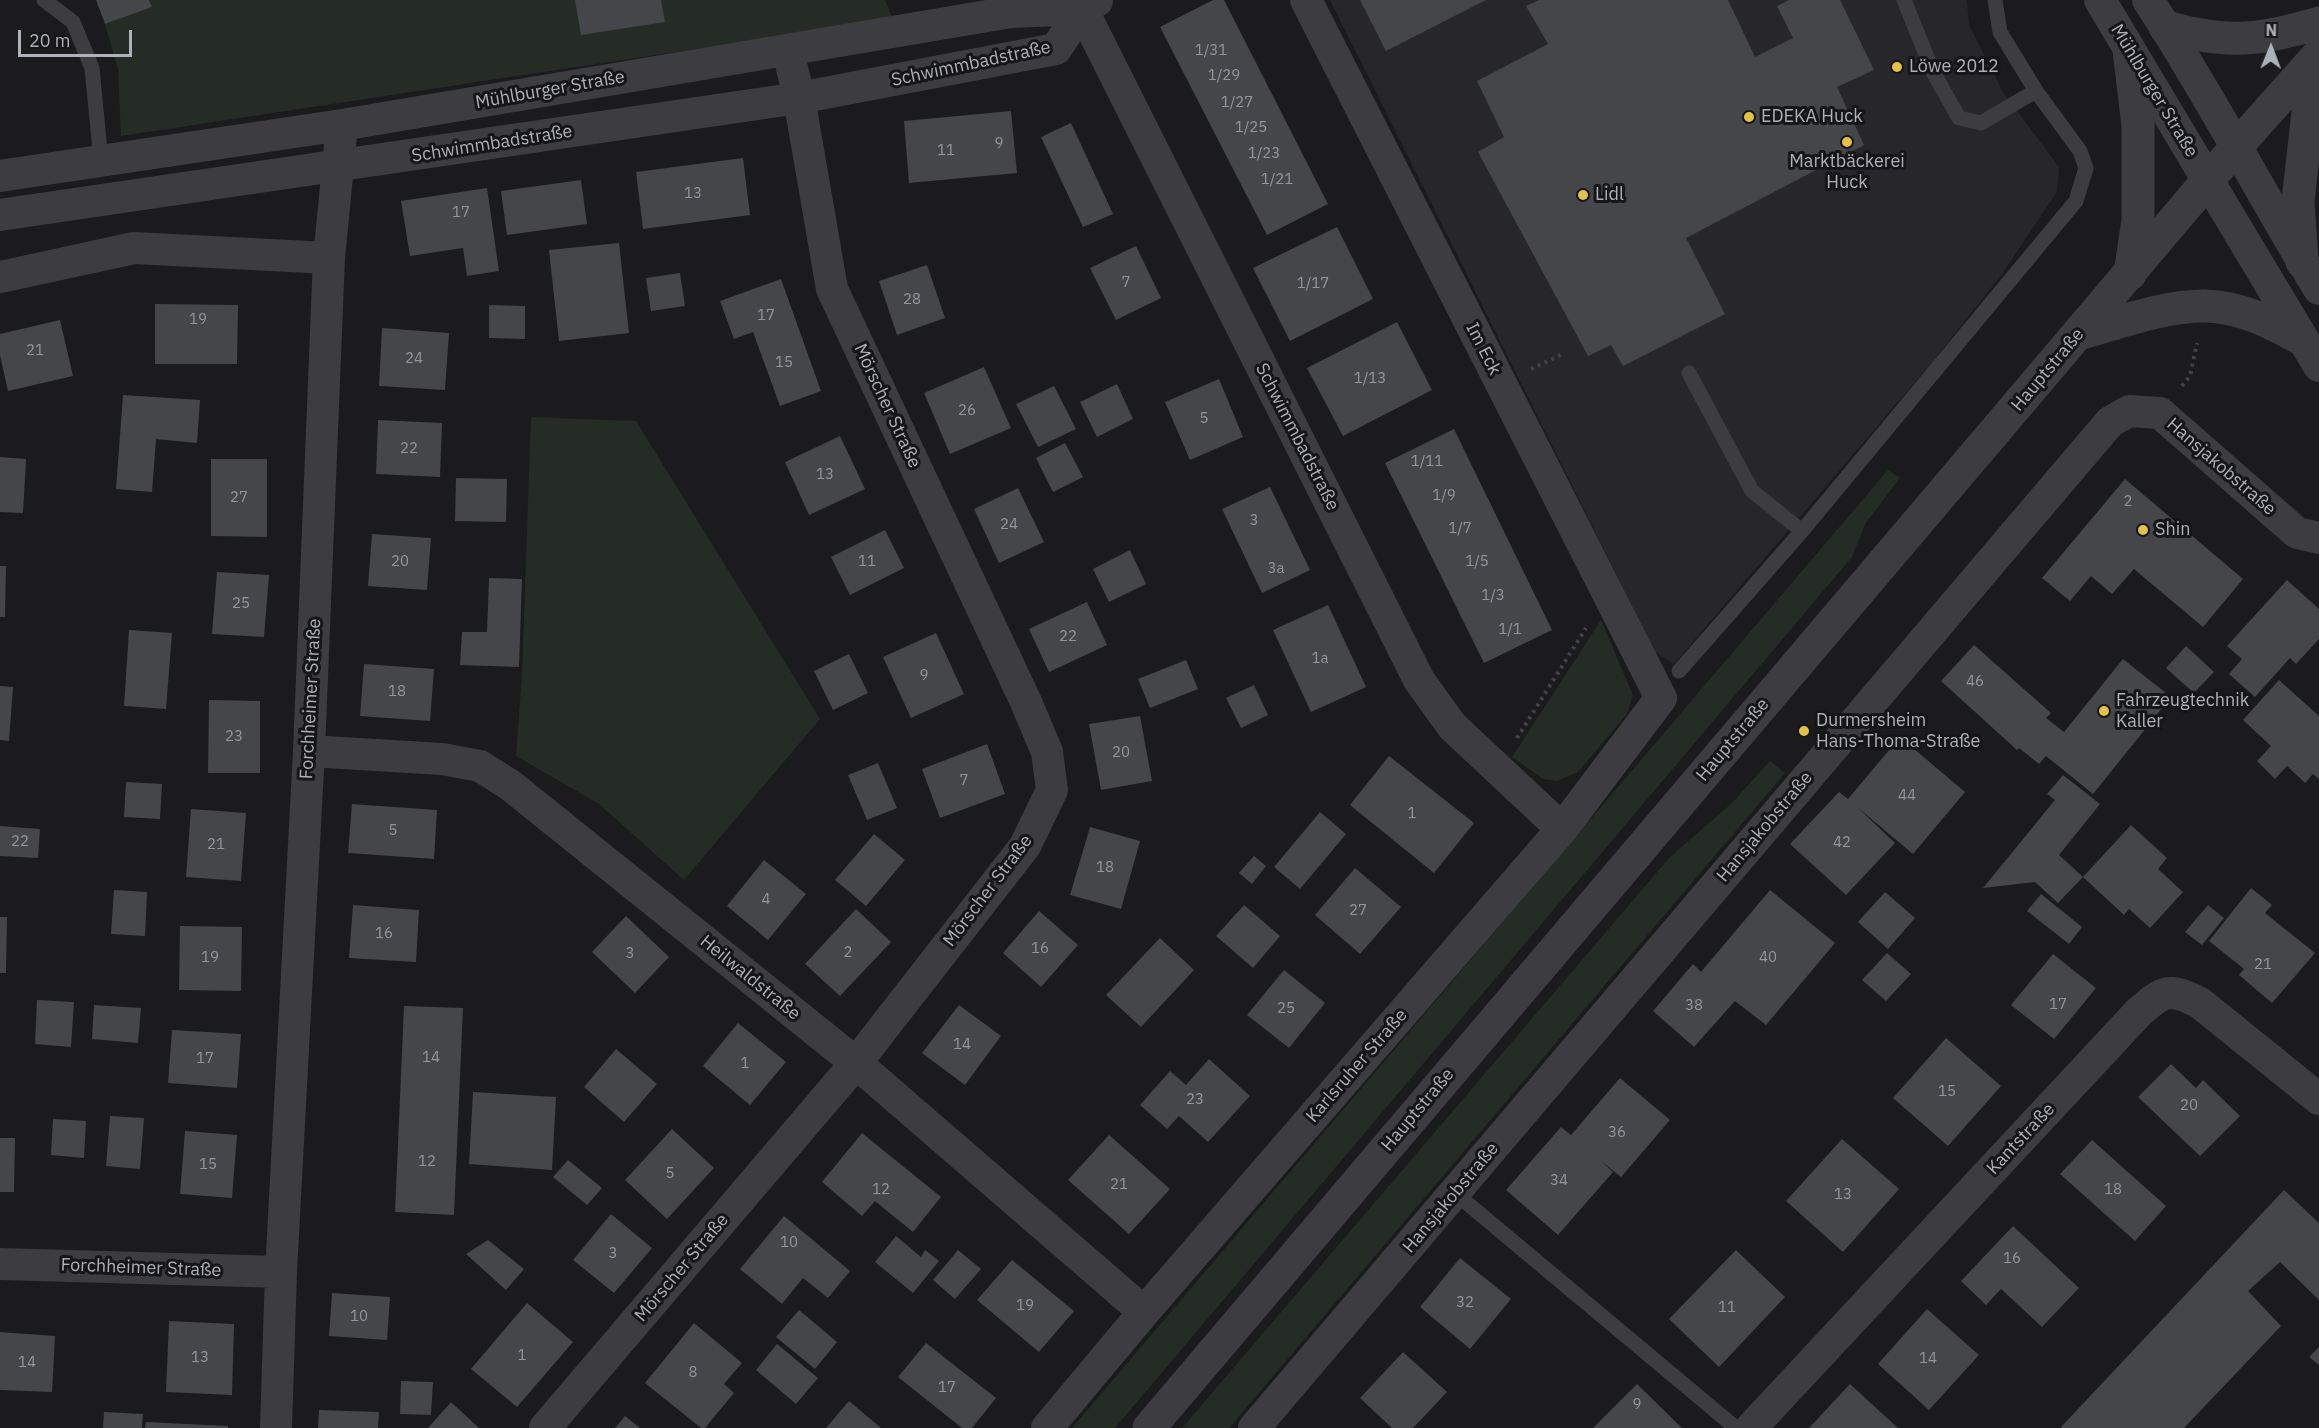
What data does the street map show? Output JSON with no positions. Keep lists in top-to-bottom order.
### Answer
{
  "streets": {
    "street": [
      "Schwimmbadstraße",
      "Mühlburger Straße",
      "Im Eck",
      "Hauptstraße",
      "Mörscher Straße",
      "Hansjakobstraße",
      "Forchheimer Straße",
      "Heilwaldstraße",
      "Karlsruher Straße",
      "Kantstraße"
    ]
  },
  "crossings": [
    ["Schwimmbadstraße", "Mühlburger Straße"],
    ["Schwimmbadstraße", "Mörscher Straße"],
    ["Schwimmbadstraße", "Forchheimer Straße"],
    ["Schwimmbadstraße", "Karlsruher Straße"],
    ["Mühlburger Straße", "Hauptstraße"],
    ["Mühlburger Straße", "Mörscher Straße"],
    ["Mühlburger Straße", "Forchheimer Straße"],
    ["Im Eck", "Karlsruher Straße"],
    ["Mörscher Straße", "Heilwaldstraße"],
    ["Forchheimer Straße", "Heilwaldstraße"],
    ["Heilwaldstraße", "Karlsruher Straße"]
  ],
  "places": [
    "Löwe 2012",
    "EDEKA Huck",
    "Marktbäckerei Huck",
    "Lidl",
    "Shin",
    "Fahrzeugtechnik Kaller",
    "Durmersheim Hans-Thoma-Straße"
  ],
  "house_numbers": [
    "1/31",
    "1/29",
    "1/27",
    "1/25",
    "9",
    "11",
    "1/23",
    "1/21",
    "13",
    "17",
    "7",
    "1/17",
    "28",
    "17",
    "19",
    "21",
    "24",
    "15",
    "1/13",
    "26",
    "5",
    "22",
    "1/11",
    "13",
    "1/9",
    "27",
    "2",
    "3",
    "24",
    "1/7",
    "20",
    "11",
    "1/5",
    "3a",
    "1/3",
    "25",
    "1/1",
    "22",
    "1a",
    "9",
    "46",
    "18",
    "23",
    "20",
    "7",
    "44",
    "1",
    "5",
    "22",
    "42",
    "21",
    "18",
    "4",
    "27",
    "16",
    "16",
    "2",
    "3",
    "19",
    "40",
    "21",
    "17",
    "38",
    "25",
    "14",
    "14",
    "17",
    "1",
    "15",
    "23",
    "20",
    "36",
    "12",
    "15",
    "5",
    "34",
    "21",
    "12",
    "18",
    "13",
    "10",
    "3",
    "16",
    "32",
    "19",
    "11",
    "10",
    "1",
    "13",
    "14",
    "14",
    "8",
    "17",
    "9"
  ],
  "scale_bar": "20 m",
  "north": "top"
}
